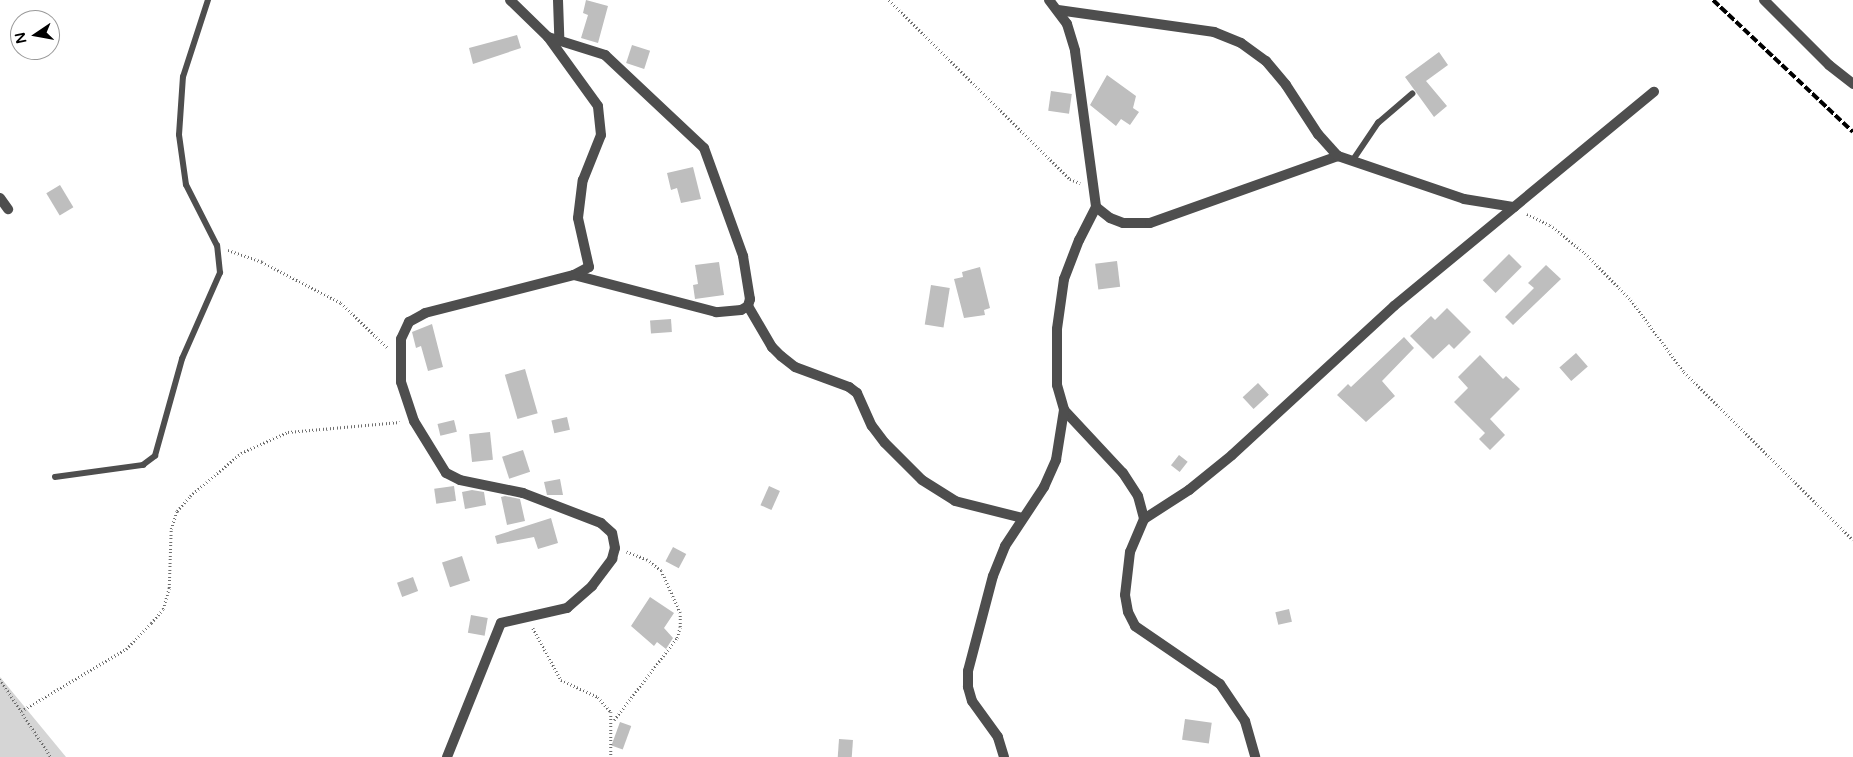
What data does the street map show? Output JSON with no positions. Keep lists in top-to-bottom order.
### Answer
{
  "north": "left"
}
